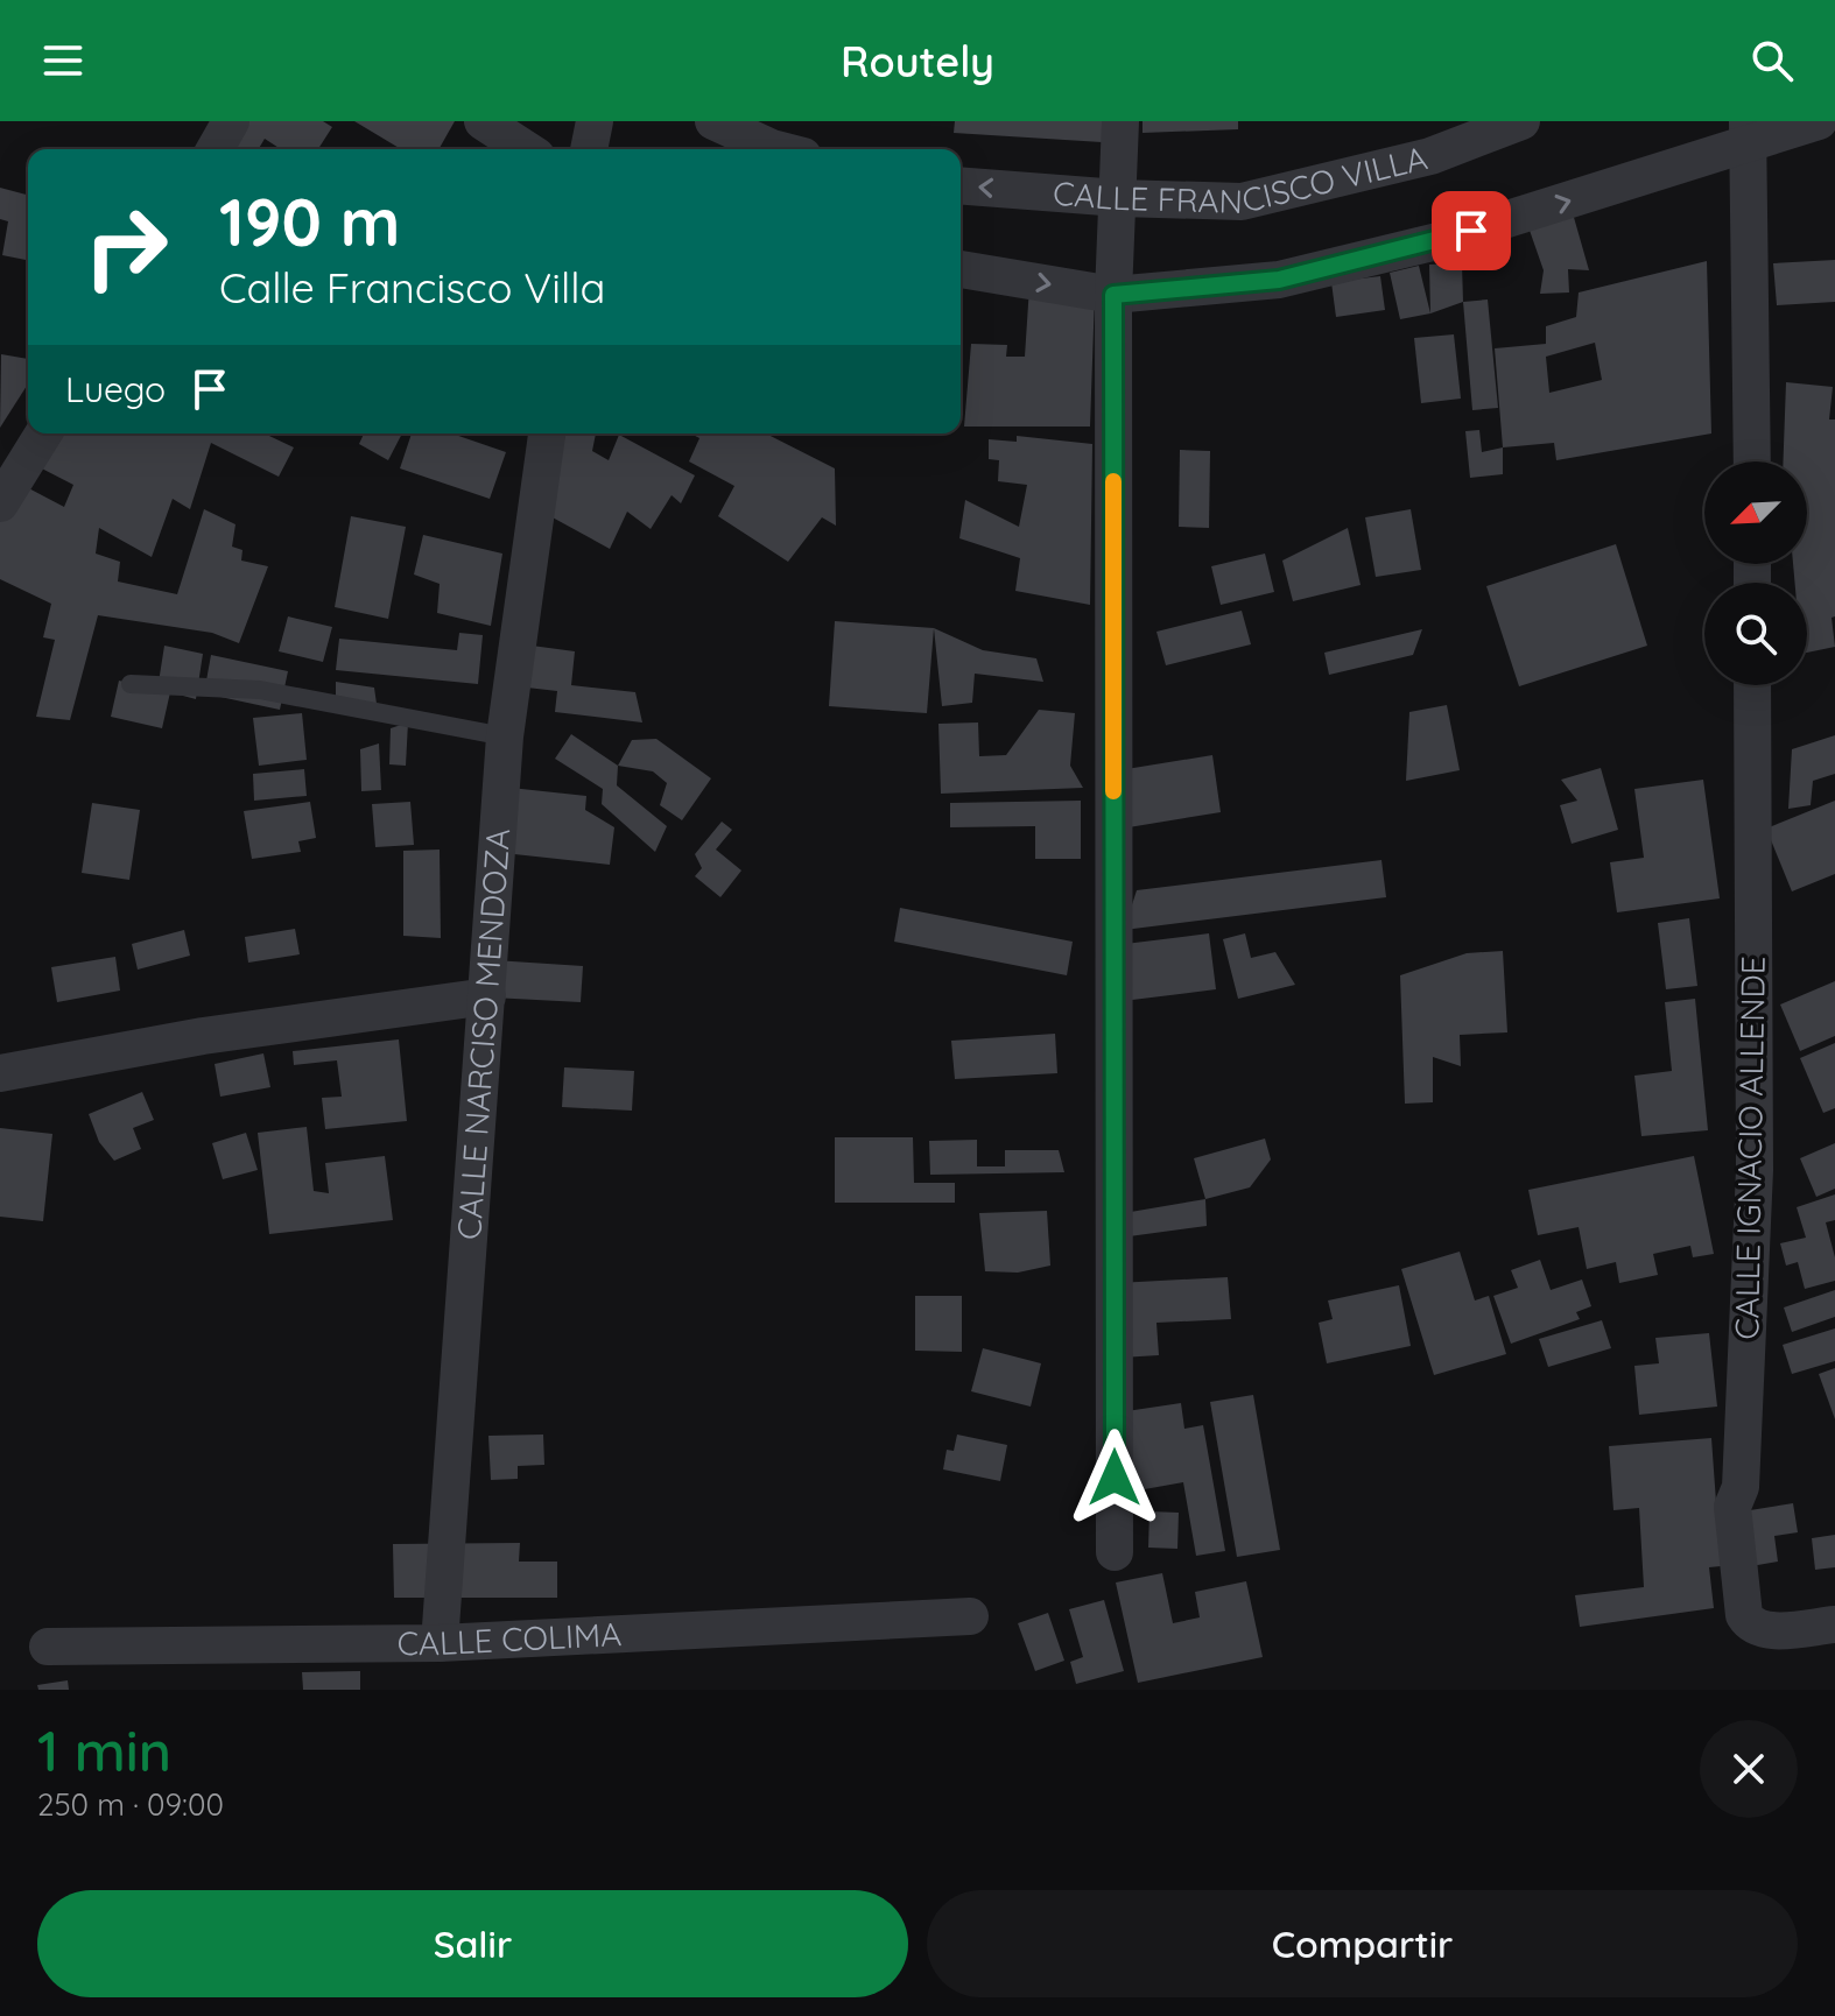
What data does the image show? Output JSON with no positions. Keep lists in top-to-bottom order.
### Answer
{
  "streets": {
    "street": [
      "CALLE FRANCISCO VILLA",
      "CALLE NARCISO MENDOZA",
      "CALLE IGNACIO ALLENDE",
      "CALLE COLIMA"
    ]
  },
  "crossings": [
    ["CALLE NARCISO MENDOZA", "CALLE COLIMA"]
  ],
  "north": "bottom left",
  "page": {
    "header": "Routely",
    "turn": ["190 m", "Calle Francisco Villa"],
    "then": "Luego",
    "heading": ["1 min", "250 m · 09:00"],
    "buttons": ["Salir", "Compartir"]
  }
}
